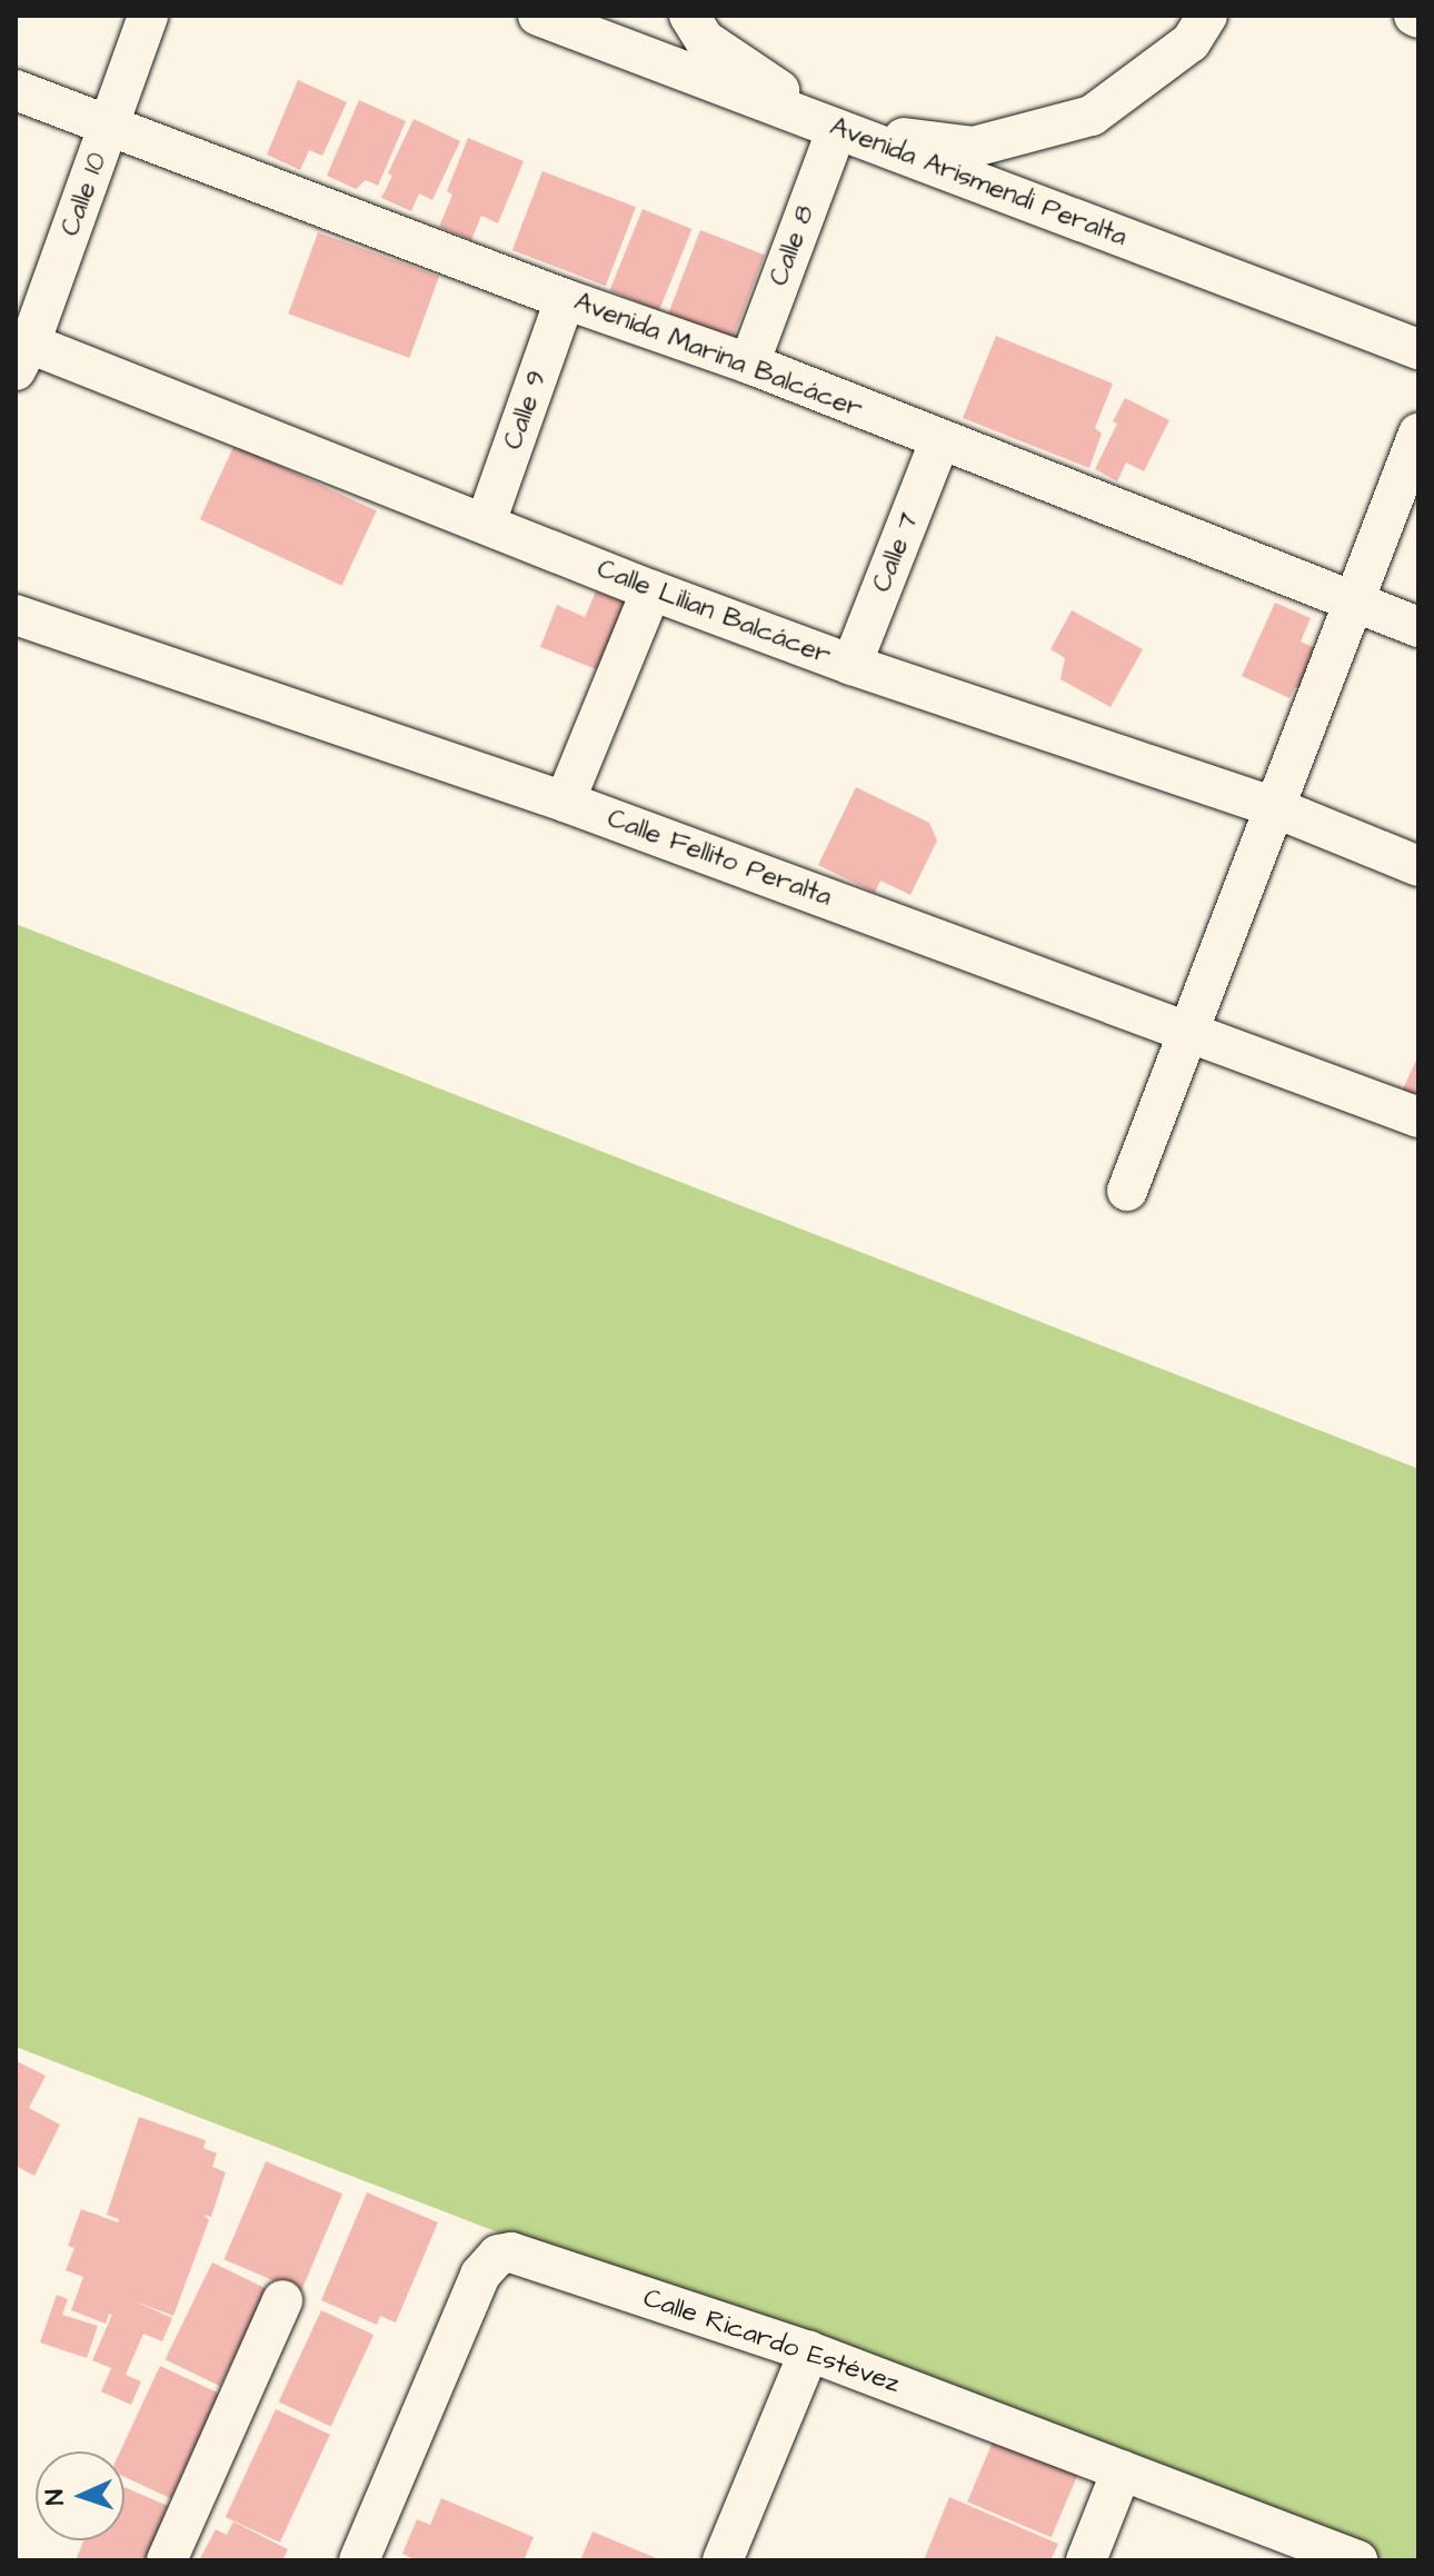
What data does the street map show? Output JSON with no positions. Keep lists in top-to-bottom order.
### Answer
{
  "streets": {
    "street": [
      "Avenida Arismendi Peralta",
      "Calle 10",
      "Calle 8",
      "Avenida Marina Balcácer",
      "Calle 9",
      "Calle 7",
      "Calle Lilian Balcácer",
      "Calle Fellito Peralta",
      "Calle Ricardo Estévez"
    ]
  },
  "crossings": [
    ["Avenida Arismendi Peralta", "Calle 8"],
    ["Calle 10", "Avenida Marina Balcácer"],
    ["Calle 10", "Calle Lilian Balcácer"],
    ["Calle 8", "Avenida Marina Balcácer"],
    ["Avenida Marina Balcácer", "Calle 9"],
    ["Avenida Marina Balcácer", "Calle 7"],
    ["Calle 9", "Calle Lilian Balcácer"],
    ["Calle 7", "Calle Lilian Balcácer"]
  ],
  "north": "left"
}
